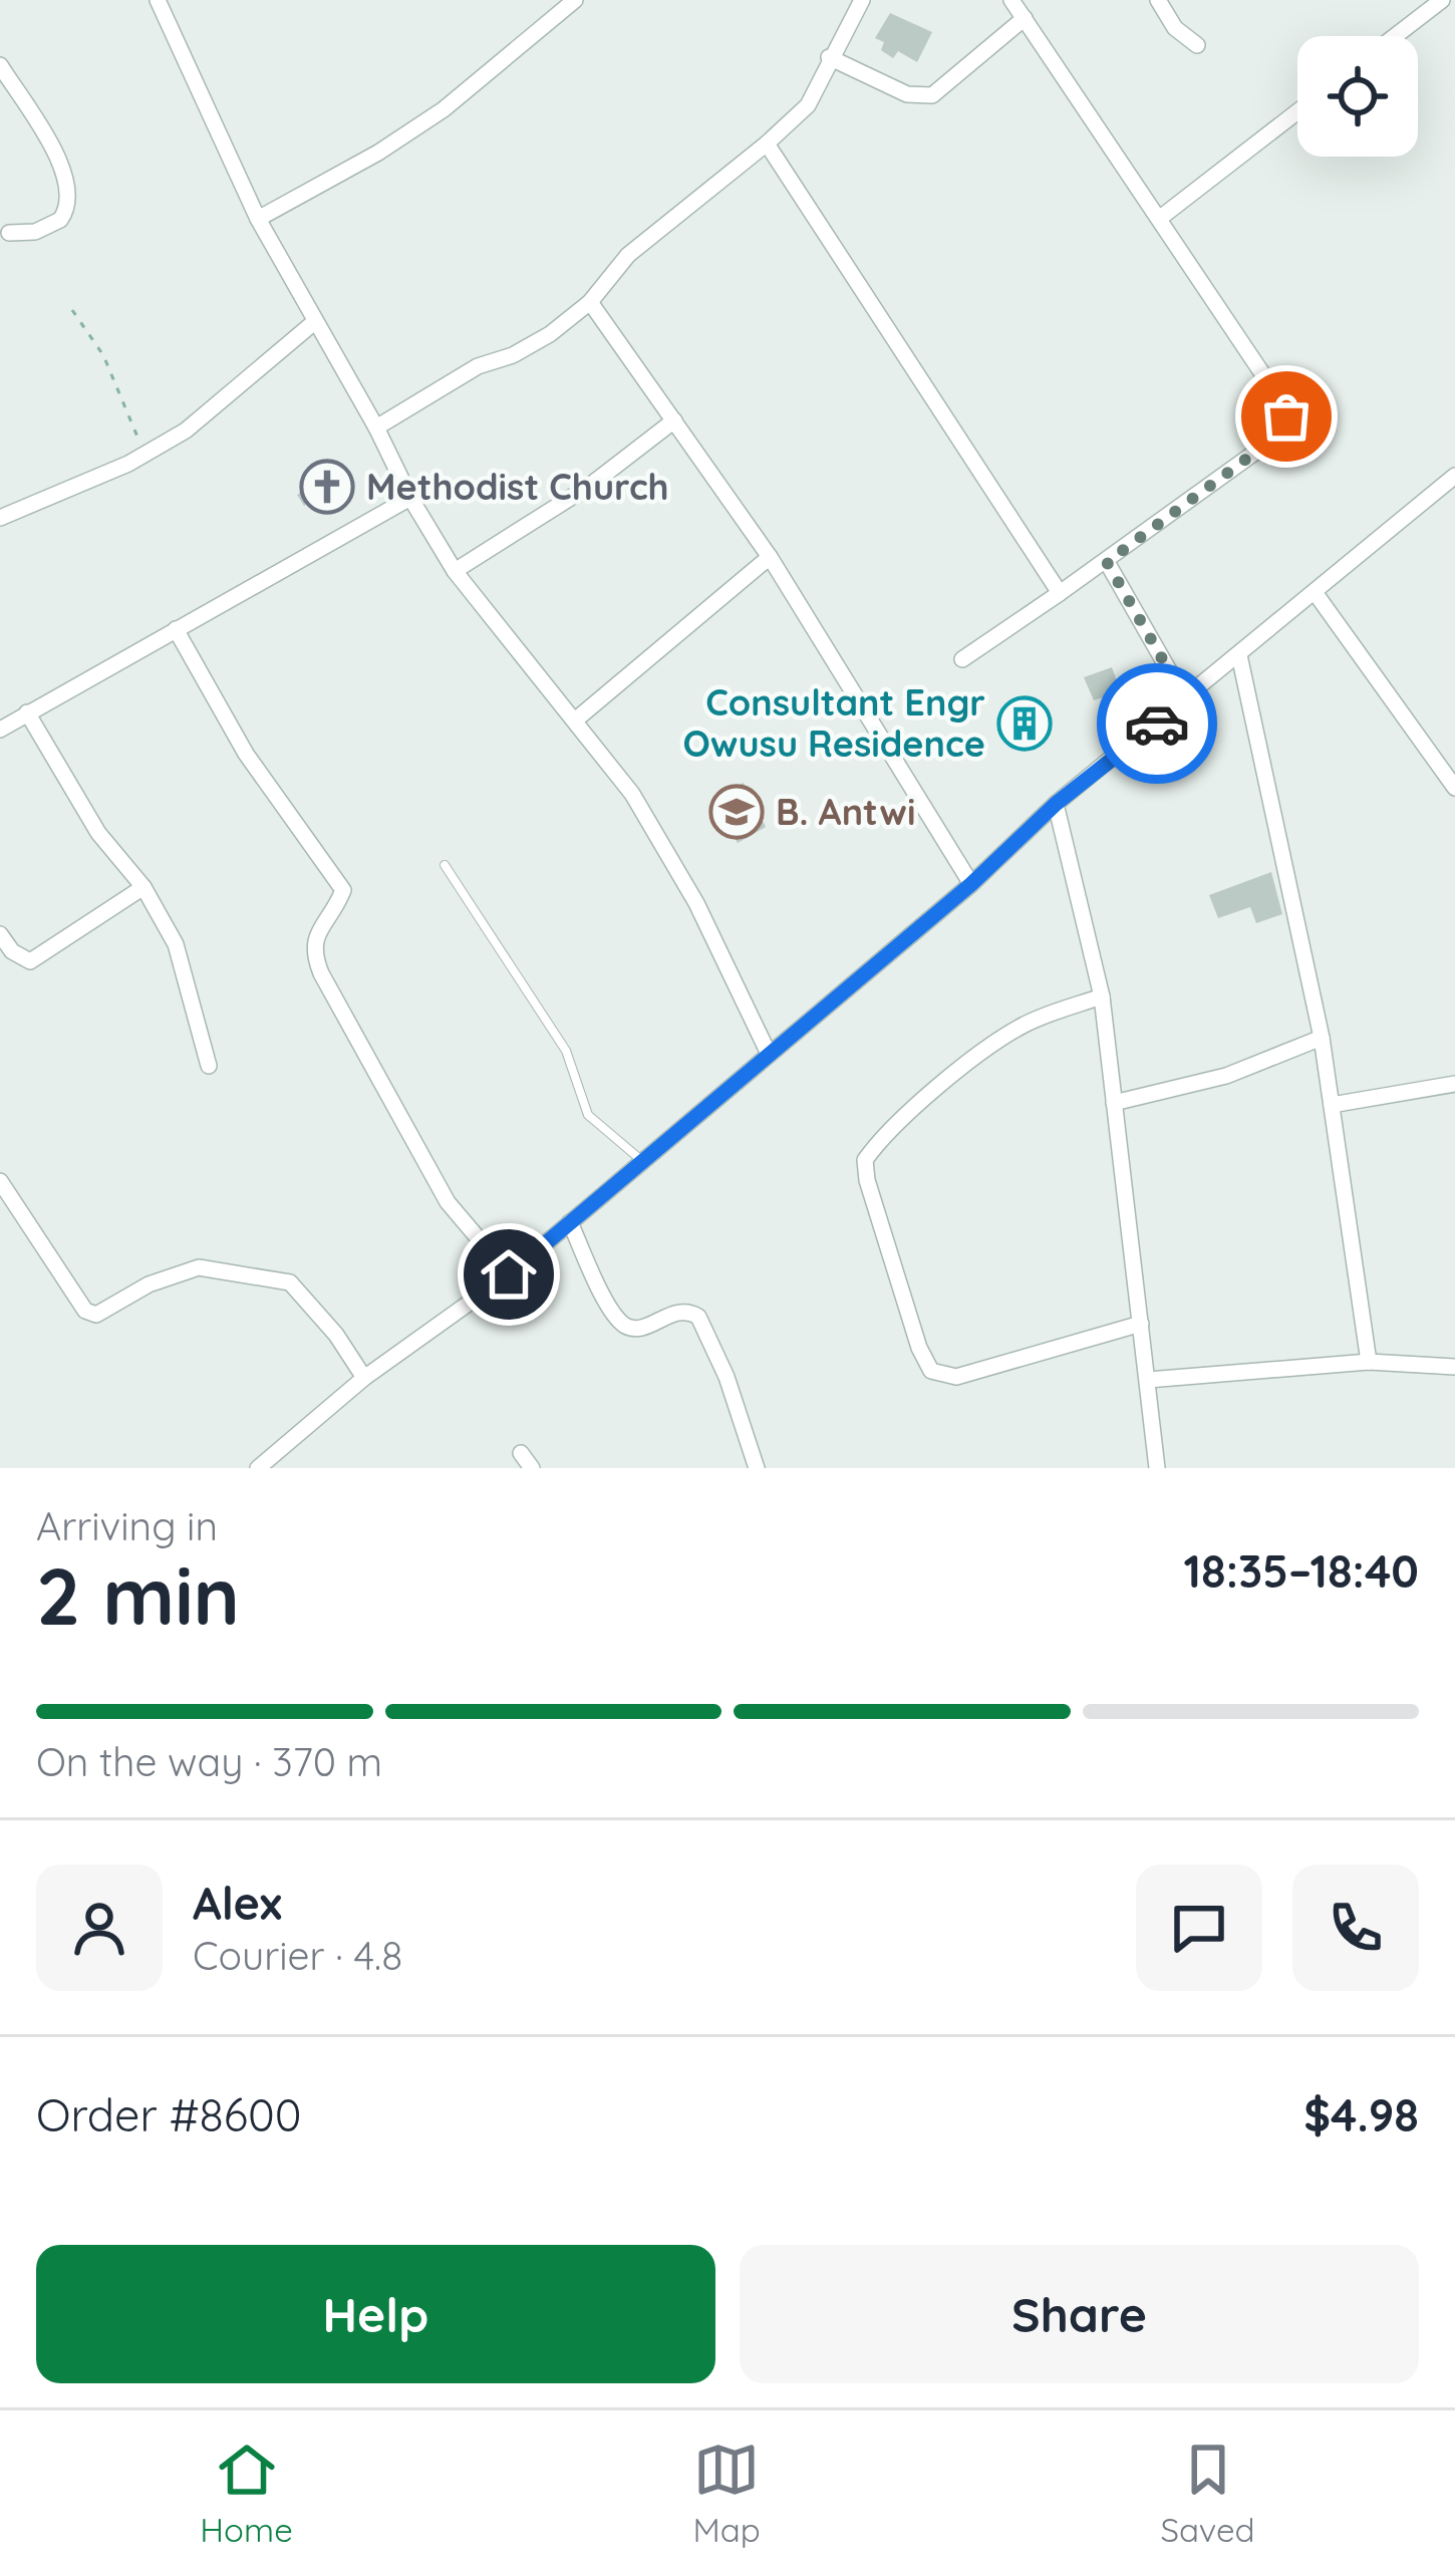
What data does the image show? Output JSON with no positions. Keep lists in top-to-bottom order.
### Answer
{
  "places": {
    "church": ["Methodist Church"],
    "building": ["Consultant Engr Owusu Residence"],
    "school or university": ["B. Antwi"]
  },
  "page": {
    "heading": ["2 min", "Arriving in", "18:35–18:40"],
    "panel": [
      "Alex",
      "Courier · 4.8",
      "Order #8600",
      "$4.98"
    ],
    "bar": "On the way · 370 m",
    "buttons": ["Help", "Share"],
    "tabs": ["Home", "Map", "Saved"]
  }
}
